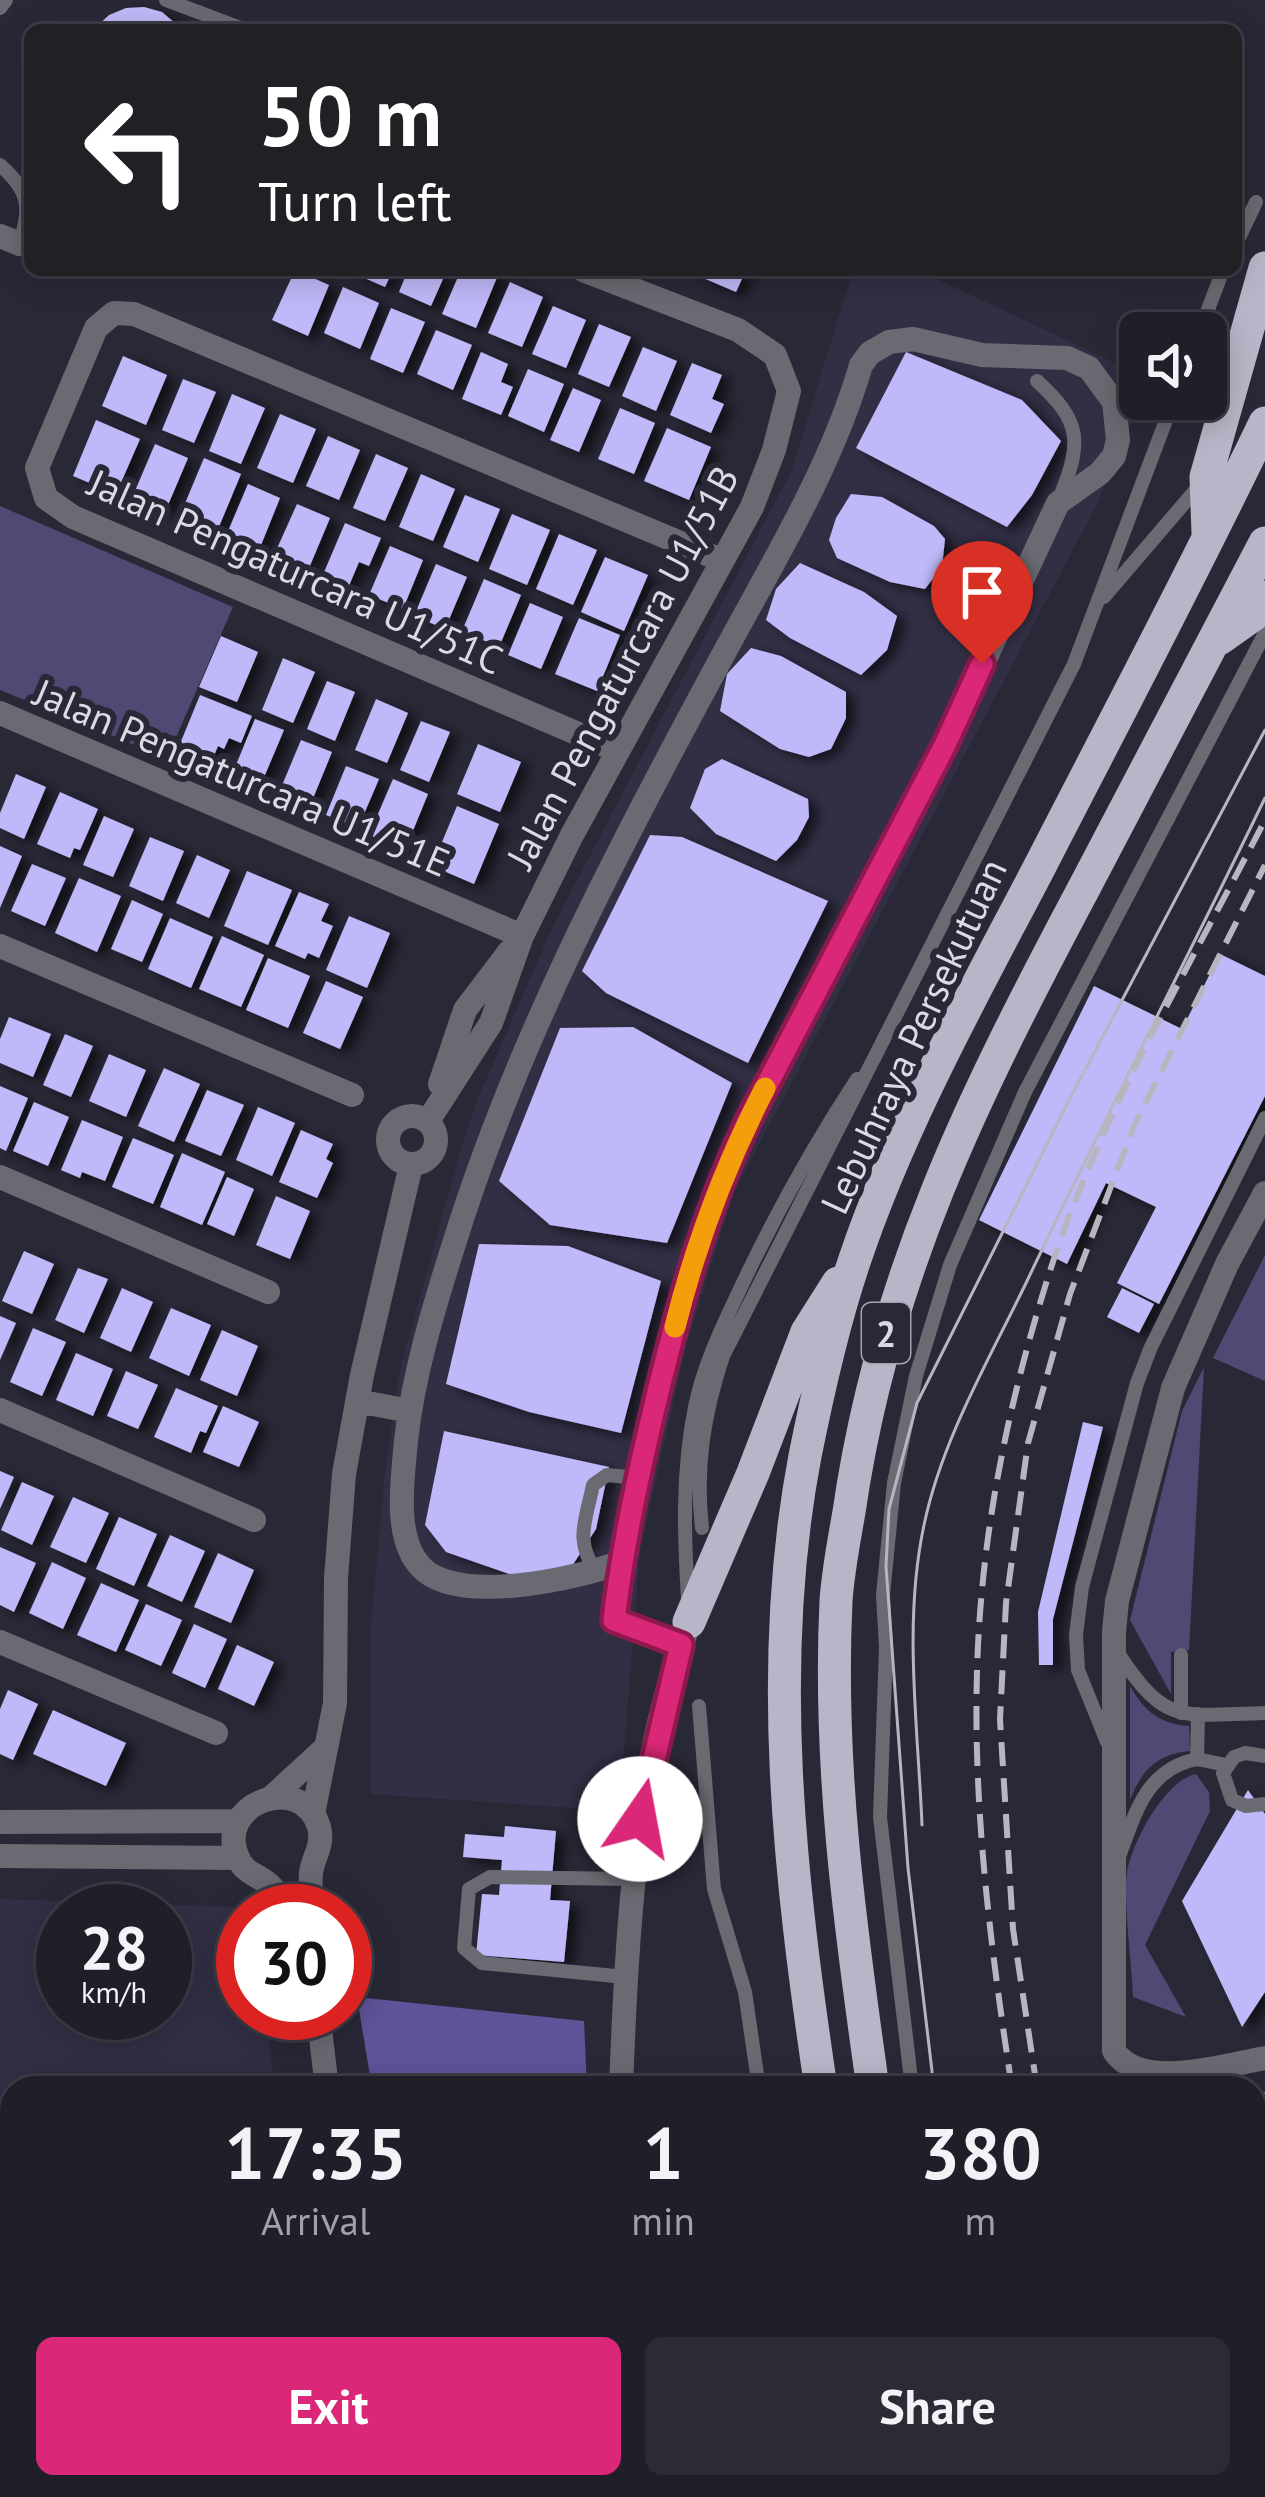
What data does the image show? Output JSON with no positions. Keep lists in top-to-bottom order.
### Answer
{
  "streets": {
    "highway": ["Lebuhraya Persekutuan", "2"],
    "street": ["Jalan Pengaturcara U1/51C", "Jalan Pengaturcara U1/51B", "Jalan Pengaturcara U1/51E"]
  },
  "crossings": [
    ["Jalan Pengaturcara U1/51C", "Jalan Pengaturcara U1/51B"],
    ["Jalan Pengaturcara U1/51B", "Jalan Pengaturcara U1/51E"]
  ],
  "page": {
    "turn": ["50 m", "Turn left"],
    "speed": "28 km/h",
    "limit": "30",
    "eta": [
      "17:35",
      "Arrival",
      "1",
      "min",
      "380",
      "m"
    ],
    "buttons": ["Exit", "Share"]
  }
}
